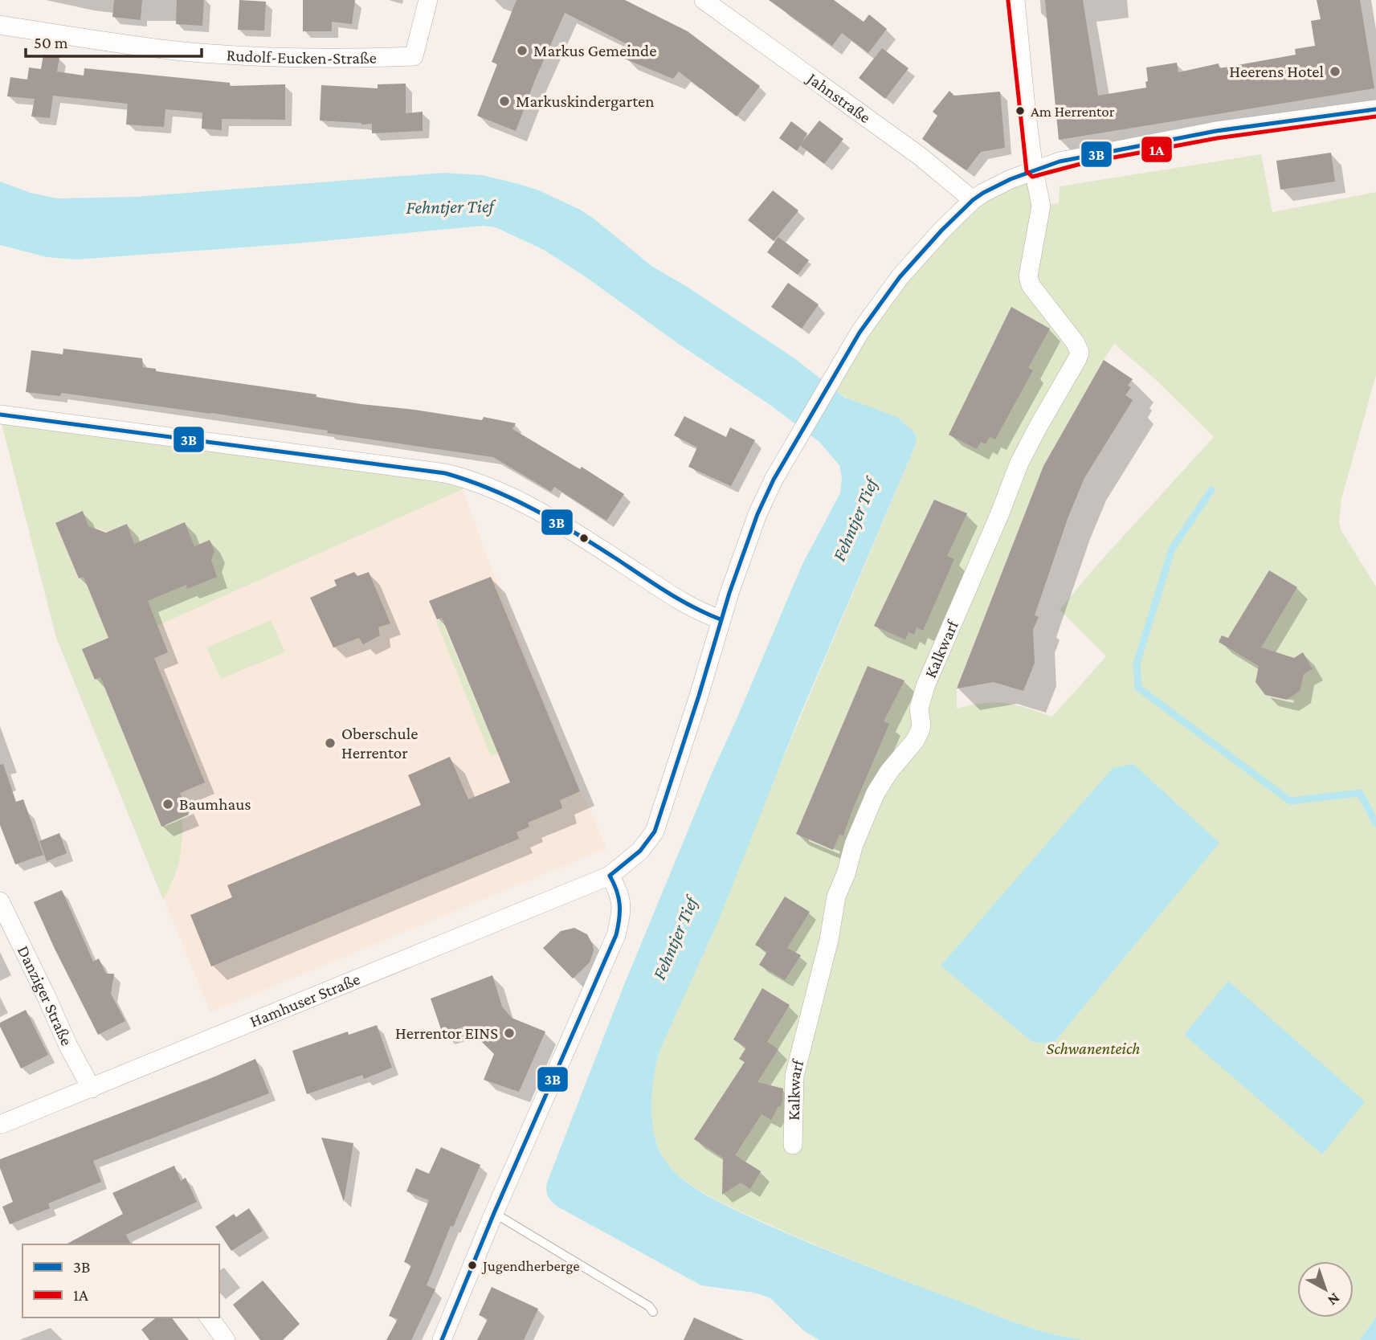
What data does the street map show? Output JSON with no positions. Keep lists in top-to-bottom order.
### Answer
{
  "streets": {
    "street": [
      "Rudolf-Eucken-Straße",
      "Jahnstraße",
      "Kalkwarf",
      "Danziger Straße",
      "Hamhuser Straße"
    ]
  },
  "crossings": [
    ["Danziger Straße", "Hamhuser Straße"]
  ],
  "water": ["Fehntjer Tief"],
  "parks": ["Schwanenteich"],
  "places": [
    "Markus Gemeinde",
    "Heerens Hotel",
    "Markuskindergarten",
    "Am Herrentor",
    "Oberschule Herrentor",
    "Baumhaus",
    "Herrentor EINS",
    "Jugendherberge"
  ],
  "lines": ["transit line 1A", "transit line 3B"],
  "legend": ["3B", "1A"],
  "scale_bar": "50 m",
  "north": "bottom right"
}
